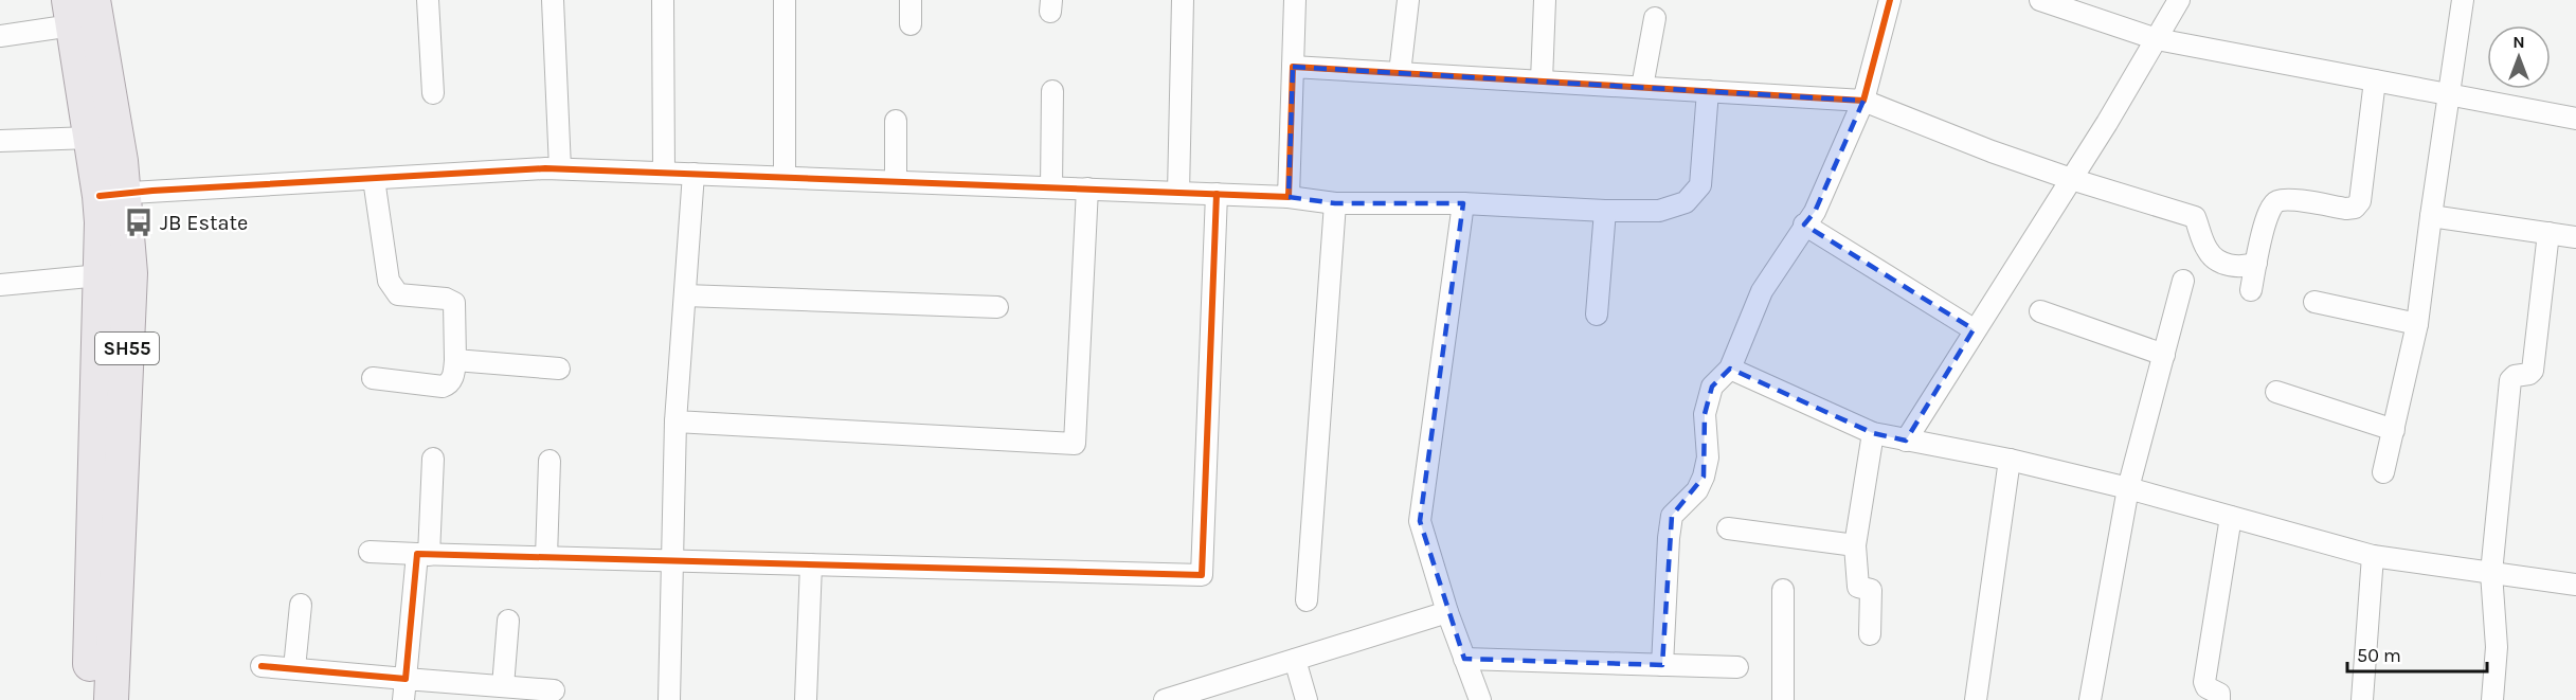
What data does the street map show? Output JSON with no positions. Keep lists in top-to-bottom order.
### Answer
{
  "streets": {
    "main road": ["SH55"]
  },
  "places": {
    "bus stop": ["JB Estate"]
  },
  "scale_bar": "50 m",
  "north": "top"
}
